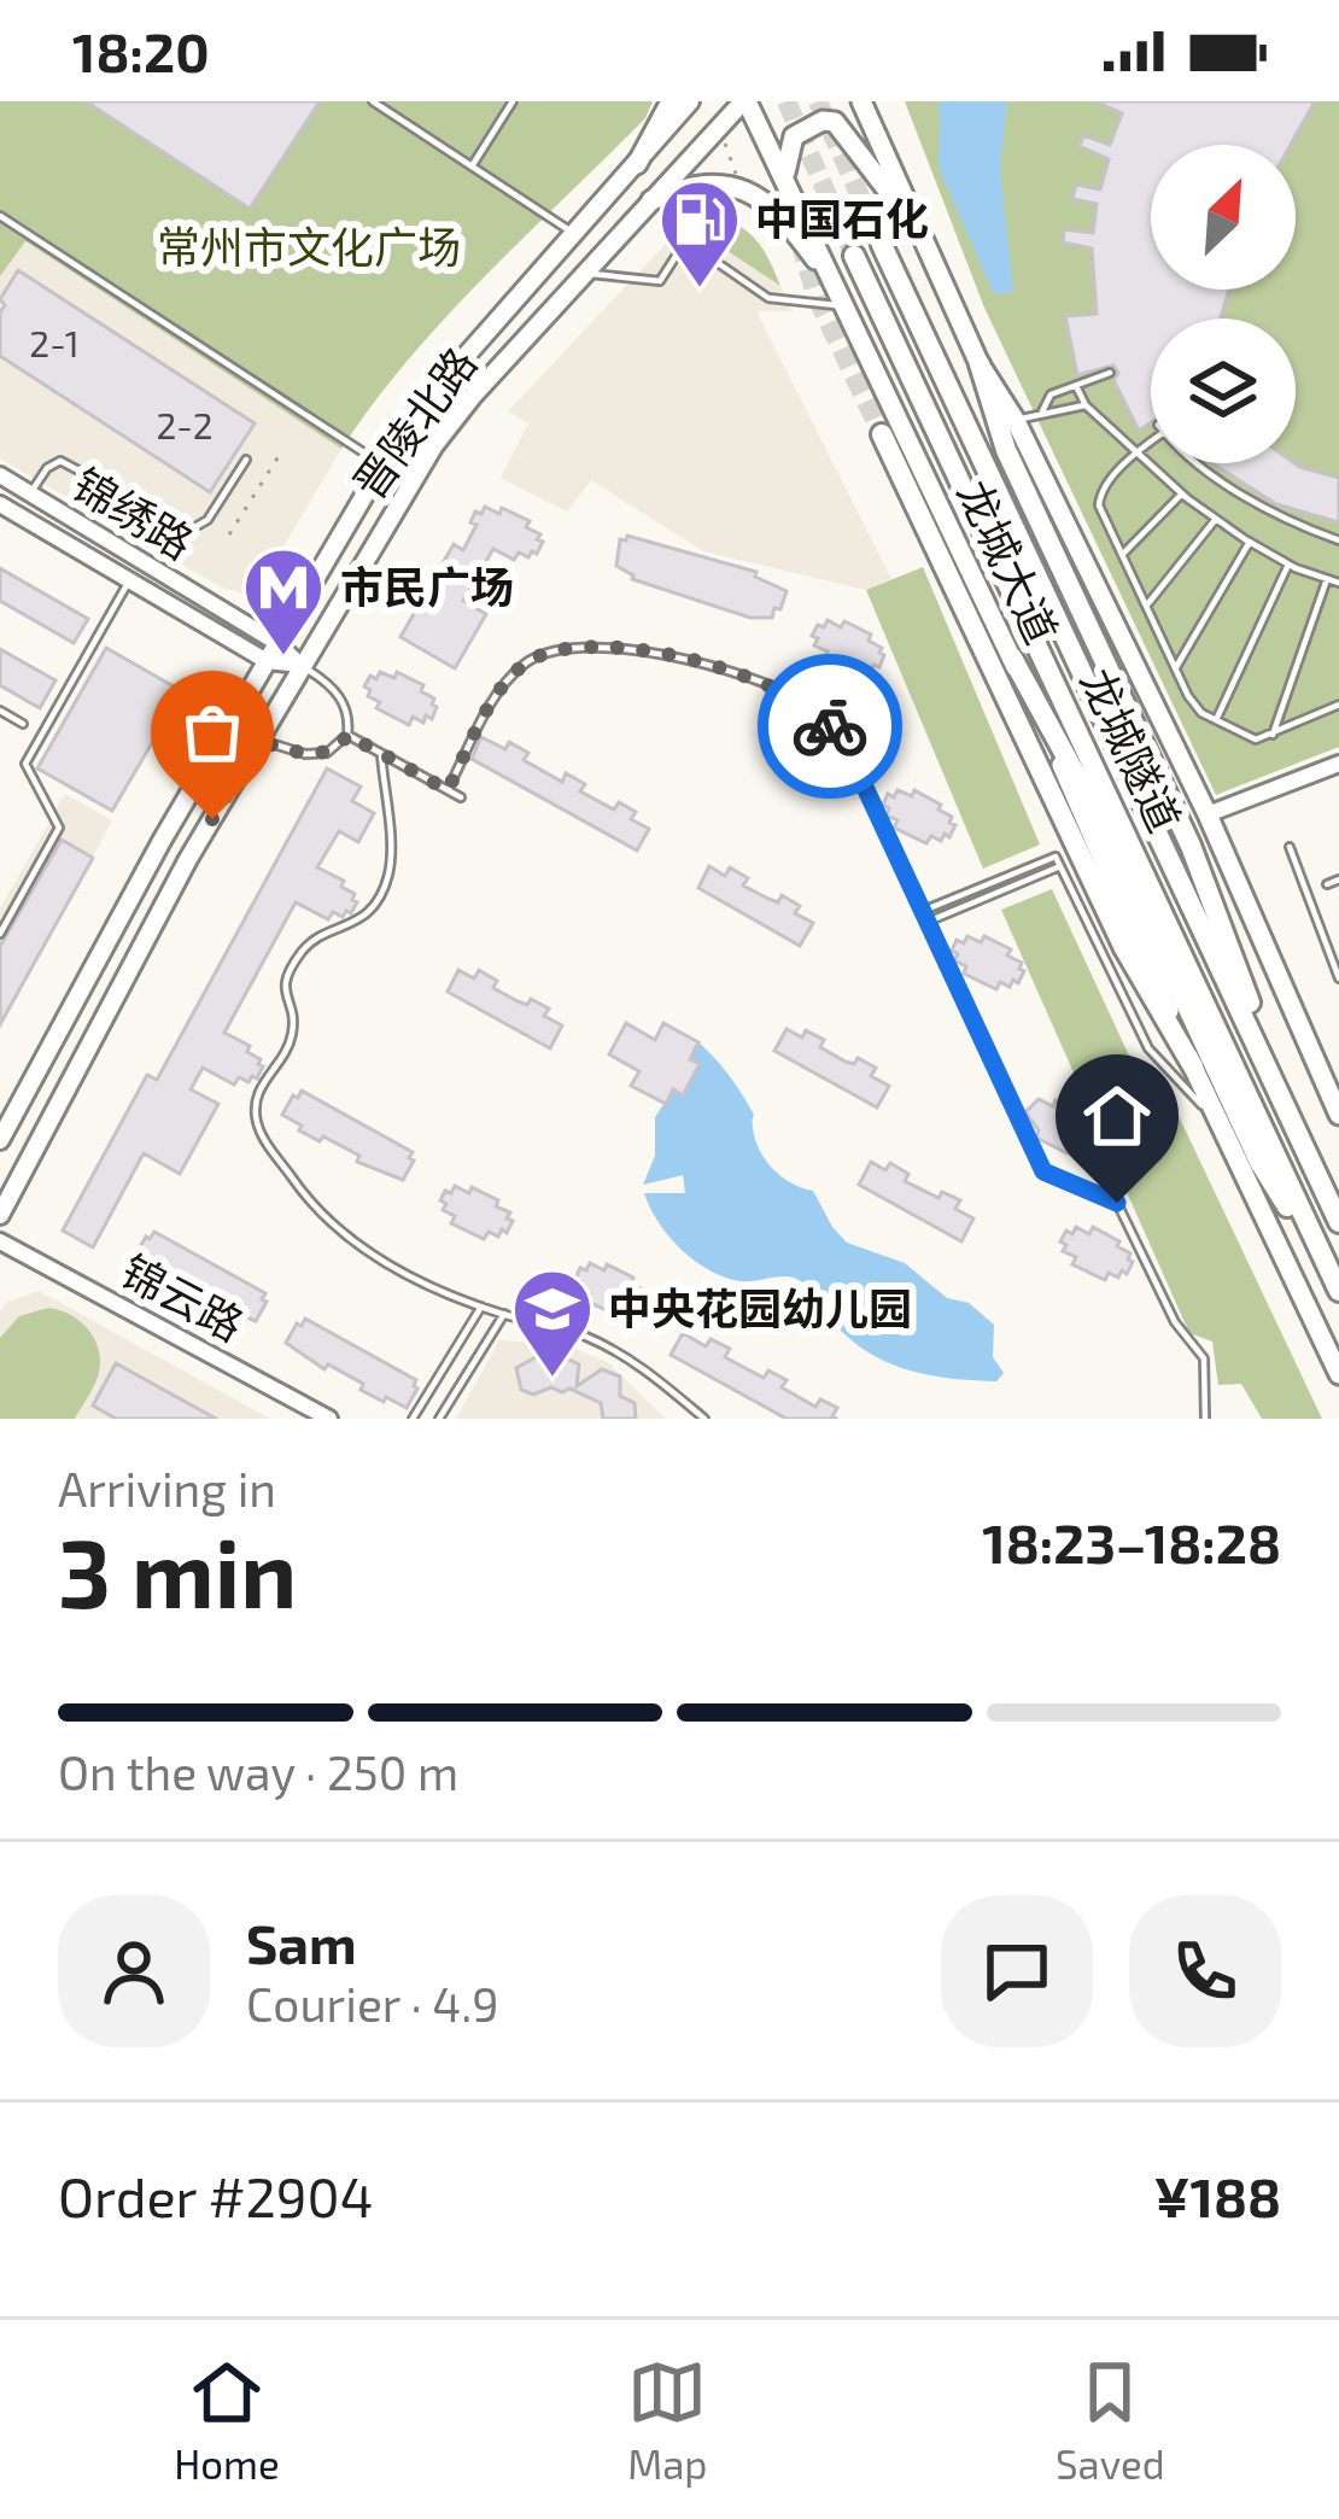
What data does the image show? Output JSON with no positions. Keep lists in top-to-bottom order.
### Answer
{
  "streets": {
    "highway": ["龙城隧道"],
    "main road": ["晋陵北路", "龙城大道"],
    "street": ["锦绣路", "锦云路"]
  },
  "crossings": [
    ["晋陵北路", "锦绣路"],
    ["晋陵北路", "龙城大道"]
  ],
  "parks": ["常州市文化广场"],
  "places": {
    "fuel station": ["中国石化"],
    "metro station": ["市民广场"],
    "school or university": ["中央花园幼儿园"]
  },
  "house_numbers": ["2-1", "2-2"],
  "north": "top right",
  "page": {
    "status": "18:20",
    "heading": ["3 min", "Arriving in", "18:23–18:28"],
    "panel": [
      "Sam",
      "Courier · 4.9",
      "Order #2904",
      "¥188"
    ],
    "bar": "On the way · 250 m",
    "tabs": ["Home", "Map", "Saved"]
  }
}
